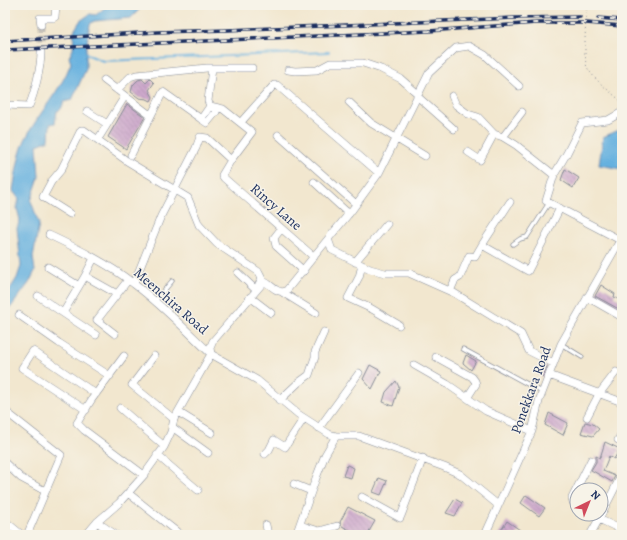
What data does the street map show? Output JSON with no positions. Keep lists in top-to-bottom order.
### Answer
{
  "streets": {
    "street": ["Rincy Lane", "Meenchira Road", "Ponekkara Road"]
  },
  "north": "top right"
}
